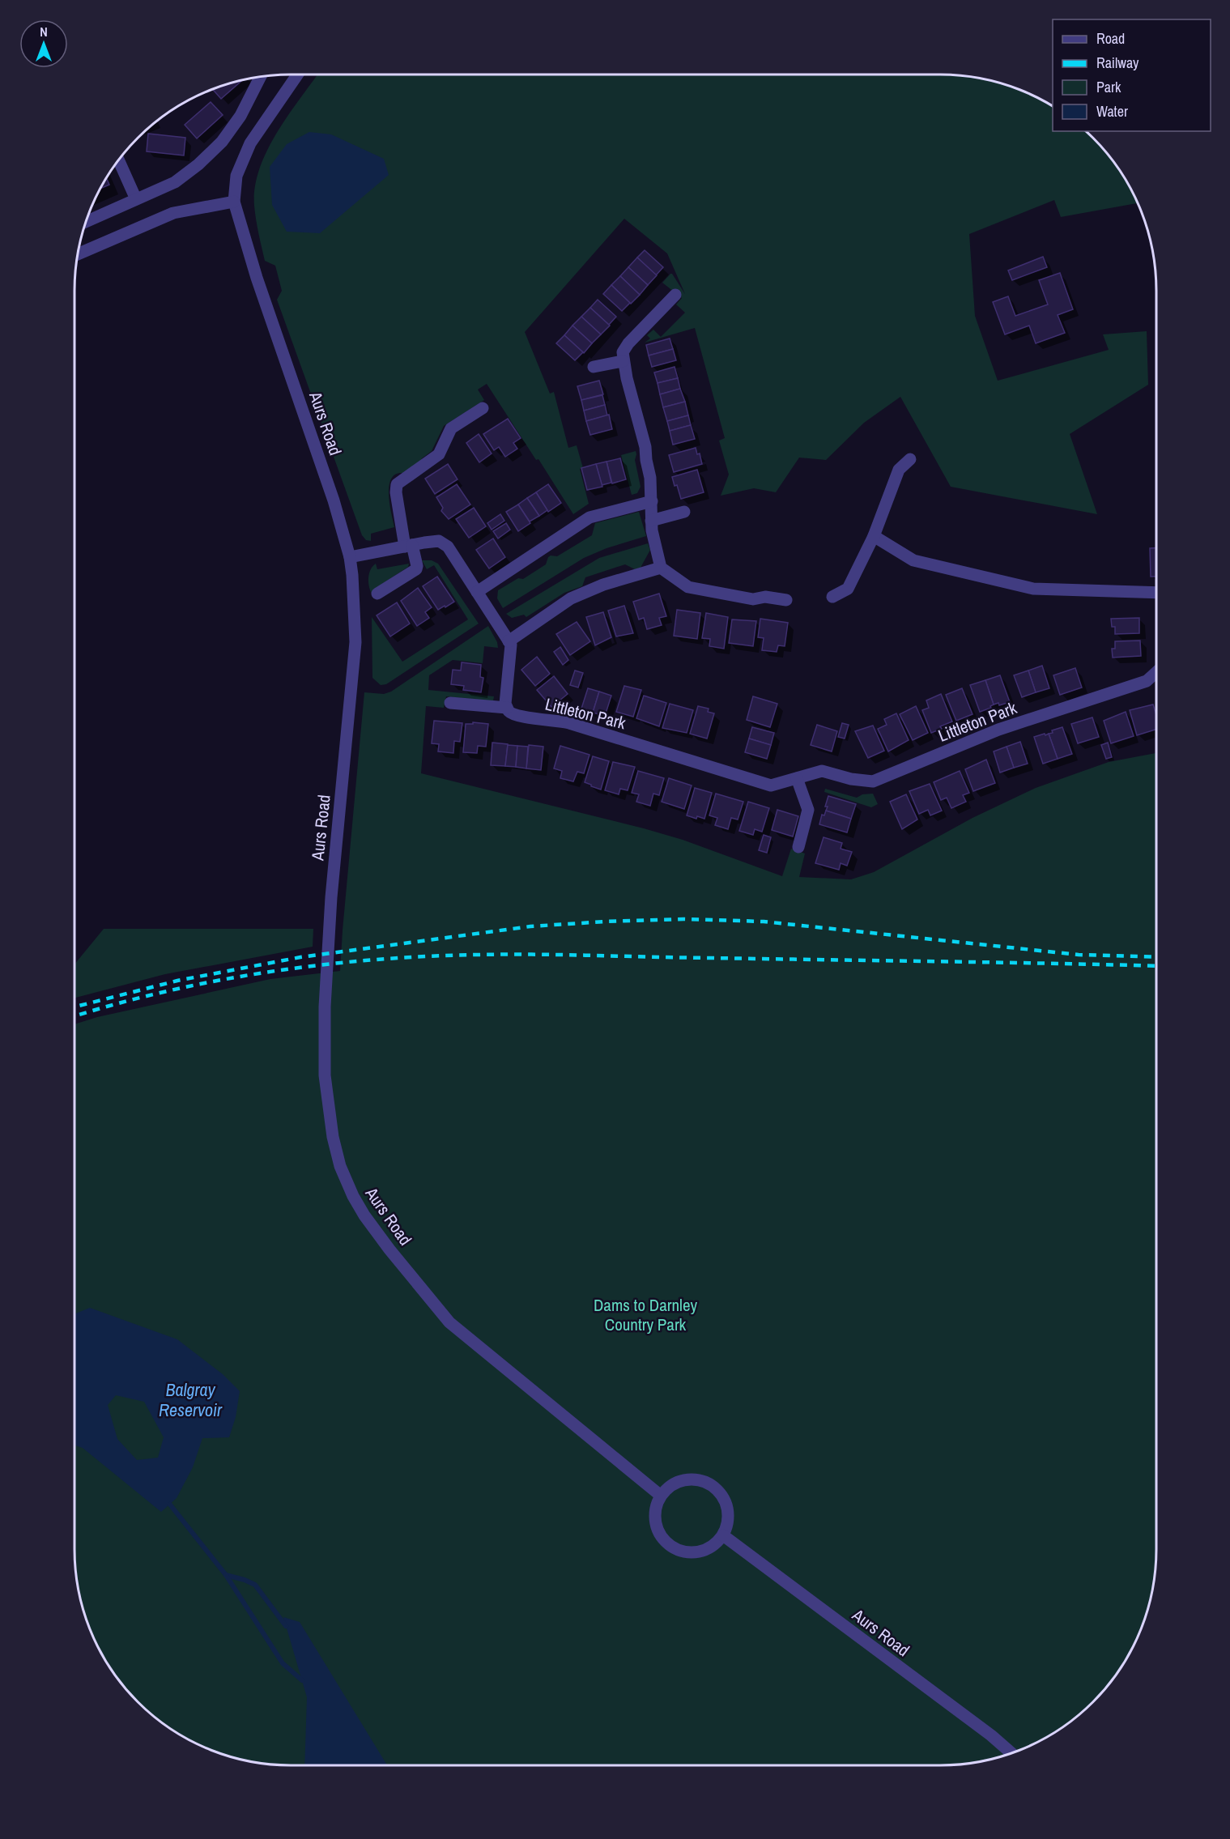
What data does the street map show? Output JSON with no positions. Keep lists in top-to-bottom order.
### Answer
{
  "streets": {
    "street": ["Aurs Road", "Littleton Park"]
  },
  "water": ["Balgray Reservoir"],
  "parks": ["Dams to Darnley Country Park"],
  "legend": [
    "Road",
    "Railway",
    "Park",
    "Water"
  ],
  "north": "top"
}
